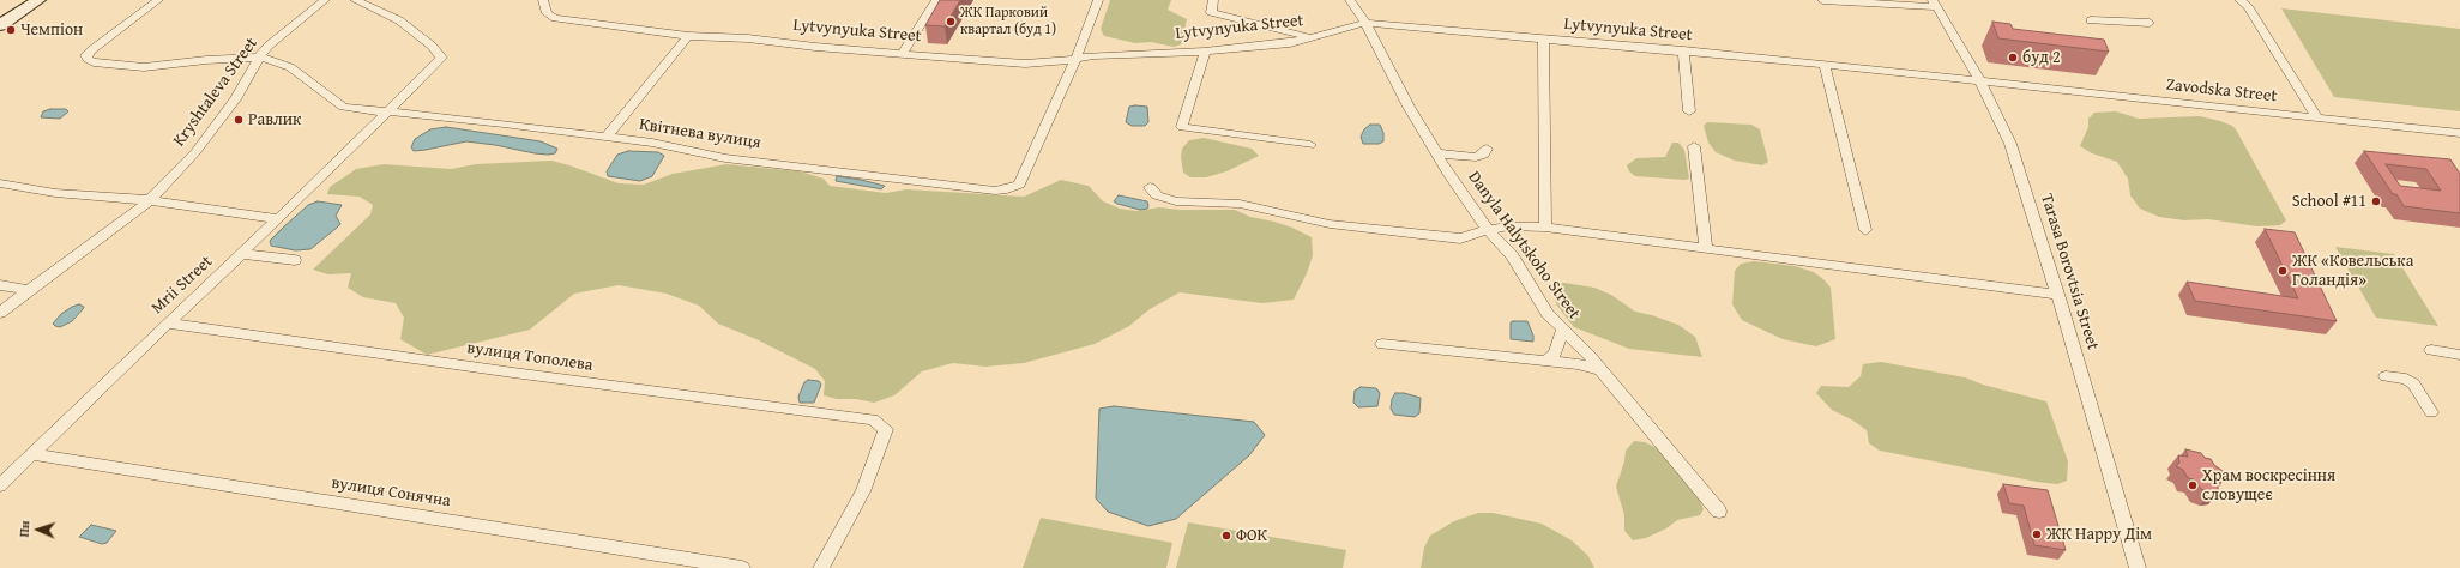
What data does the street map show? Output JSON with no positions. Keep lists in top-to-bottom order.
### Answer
{
  "streets": {
    "street": [
      "Lytvynyuka Street",
      "Zavodska Street",
      "Kryshtaleva Street",
      "Квітнева вулиця",
      "Danyla Halytskoho Street",
      "Tarasa Borovtsia Street",
      "Mrii Street",
      "вулиця Тополева",
      "вулиця Сонячна"
    ]
  },
  "crossings": [
    ["Lytvynyuka Street", "Zavodska Street"],
    ["Lytvynyuka Street", "Квітнева вулиця"],
    ["Lytvynyuka Street", "Danyla Halytskoho Street"],
    ["Lytvynyuka Street", "Tarasa Borovtsia Street"],
    ["Zavodska Street", "Tarasa Borovtsia Street"],
    ["Kryshtaleva Street", "Квітнева вулиця"],
    ["Квітнева вулиця", "Mrii Street"],
    ["Mrii Street", "вулиця Тополева"],
    ["Mrii Street", "вулиця Сонячна"]
  ],
  "places": [
    "ЖК Парковий квартал (буд 1)",
    "Чемпіон",
    "буд 2",
    "Равлик",
    "School #11",
    "ЖК «Ковельська Голандія»",
    "Храм воскресіння словущеє",
    "ЖК Happy Дім",
    "ФОК"
  ],
  "north": "left"
}
